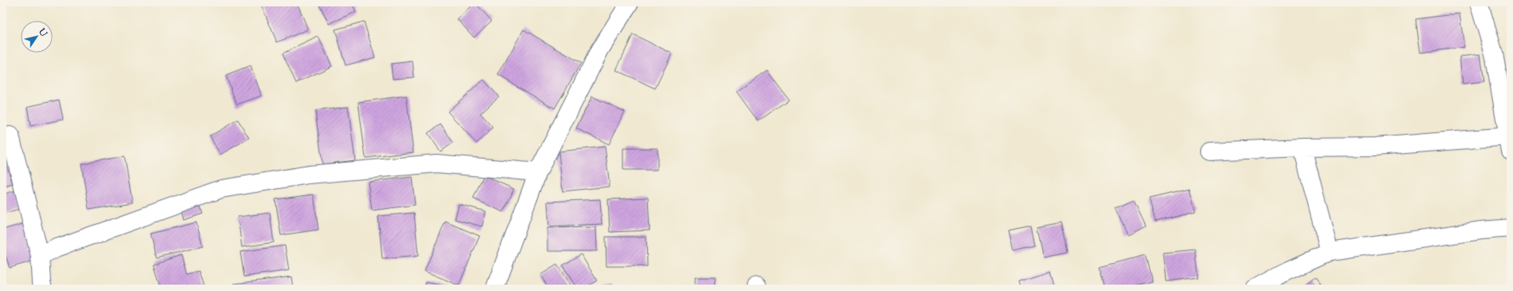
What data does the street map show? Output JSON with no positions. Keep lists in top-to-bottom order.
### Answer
{
  "north": "top right"
}
